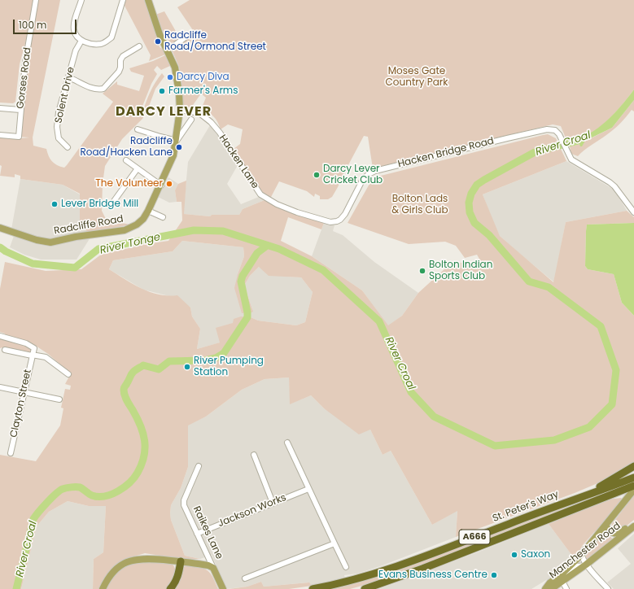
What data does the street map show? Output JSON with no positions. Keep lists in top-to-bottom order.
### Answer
{
  "streets": {
    "highway": ["St. Peter's Way", "A666"],
    "main road": ["Radcliffe Road", "Raikes Lane", "Manchester Road"],
    "street": [
      "Gorses Road",
      "Solent Drive",
      "Hacken Bridge Road",
      "Hacken Lane",
      "Clayton Street",
      "Jackson Works"
    ]
  },
  "crossings": [
    ["Hacken Bridge Road", "Hacken Lane"],
    ["Hacken Lane", "Radcliffe Road"],
    ["Jackson Works", "Raikes Lane"]
  ],
  "districts": ["DARCY LEVER"],
  "water": ["River Croal", "River Tonge"],
  "parks": ["Moses Gate Country Park", "Bolton Lads & Girls Club"],
  "places": [
    "Radcliffe Road/Ormond Street",
    "Darcy Diva",
    "Farmer's Arms",
    "Radcliffe Road/Hacken Lane",
    "Darcy Lever Cricket Club",
    "The Volunteer",
    "Lever Bridge Mill",
    "Bolton Indian Sports Club",
    "River Pumping Station",
    "Saxon",
    "Evans Business Centre"
  ],
  "scale_bar": "100 m"
}
